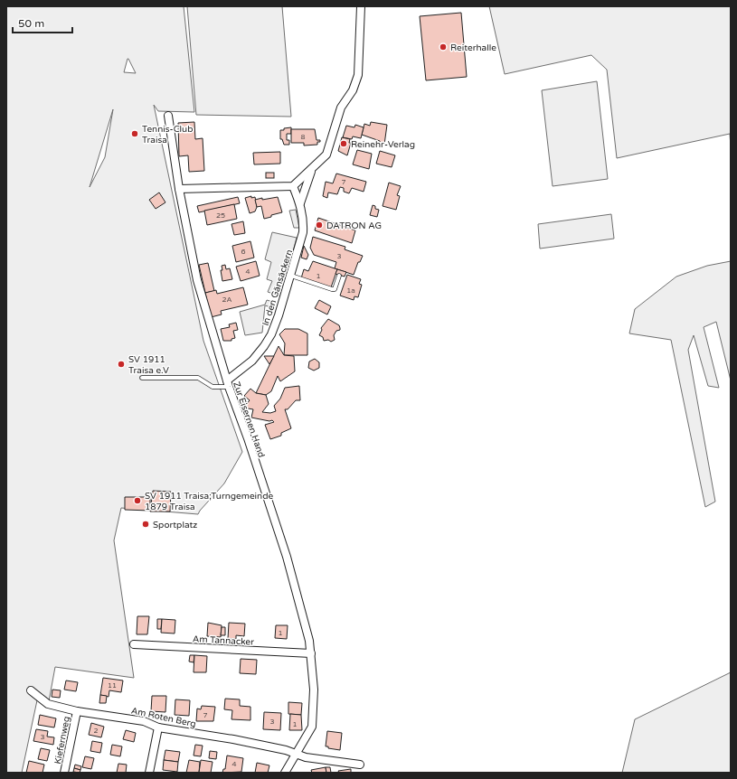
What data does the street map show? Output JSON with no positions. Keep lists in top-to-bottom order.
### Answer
{
  "streets": {
    "street": [
      "In den Gänsäckern",
      "Zur Eisernen Hand",
      "Am Tannacker",
      "Am Roten Berg",
      "Kiefernweg"
    ]
  },
  "crossings": [
    ["In den Gänsäckern", "Zur Eisernen Hand"],
    ["Zur Eisernen Hand", "Am Tannacker"],
    ["Zur Eisernen Hand", "Am Roten Berg"],
    ["Am Roten Berg", "Kiefernweg"]
  ],
  "places": [
    "Reiterhalle",
    "Tennis-Club Traisa",
    "Reinehr-Verlag",
    "DATRON AG",
    "SV 1911 Traisa e.V",
    "SV 1911 Traisa;Turngemeinde 1879 Traisa",
    "Sportplatz"
  ],
  "house_numbers": [
    "8",
    "7",
    "25",
    "6",
    "3",
    "4",
    "1",
    "1a",
    "2A",
    "1",
    "11",
    "7",
    "3",
    "1",
    "2",
    "3",
    "4"
  ],
  "scale_bar": "50 m"
}
